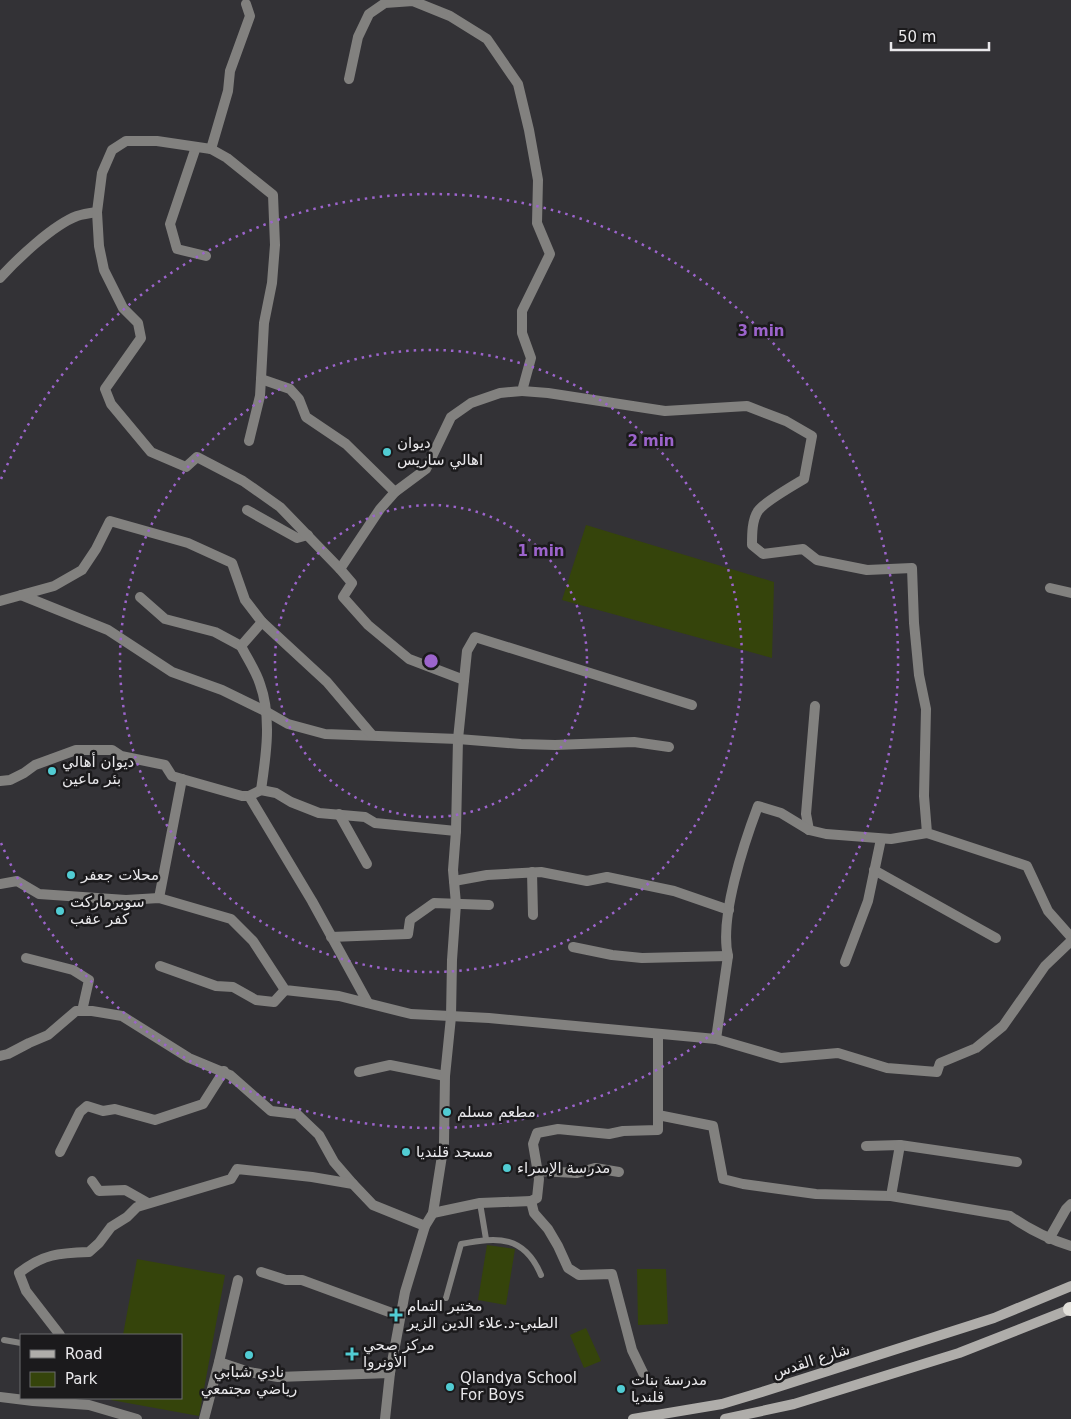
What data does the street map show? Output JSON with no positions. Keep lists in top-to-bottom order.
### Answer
{
  "streets": {
    "main road": ["شارع القدس"]
  },
  "places": {
    "other": [
      "ديوان اهالي ساريس",
      "ديوان أهالي بئر ماعين",
      "محلات جعفر",
      "سوبرماركت كفر عقب",
      "مطعم مسلم",
      "مسجد قلنديا",
      "مدرسة الإسراء",
      "نادي شبابي رياضي مجتمعي",
      "Qlandya School For Boys",
      "مدرسة بنات قلنديا"
    ],
    "health": ["مختبر التمام الطبي-د.علاء الدين الزير", "مركز صحي الأونروا"]
  },
  "legend": ["Road", "Park"],
  "scale_bar": "50 m",
  "rings": ["3 min", "2 min", "1 min"]
}
